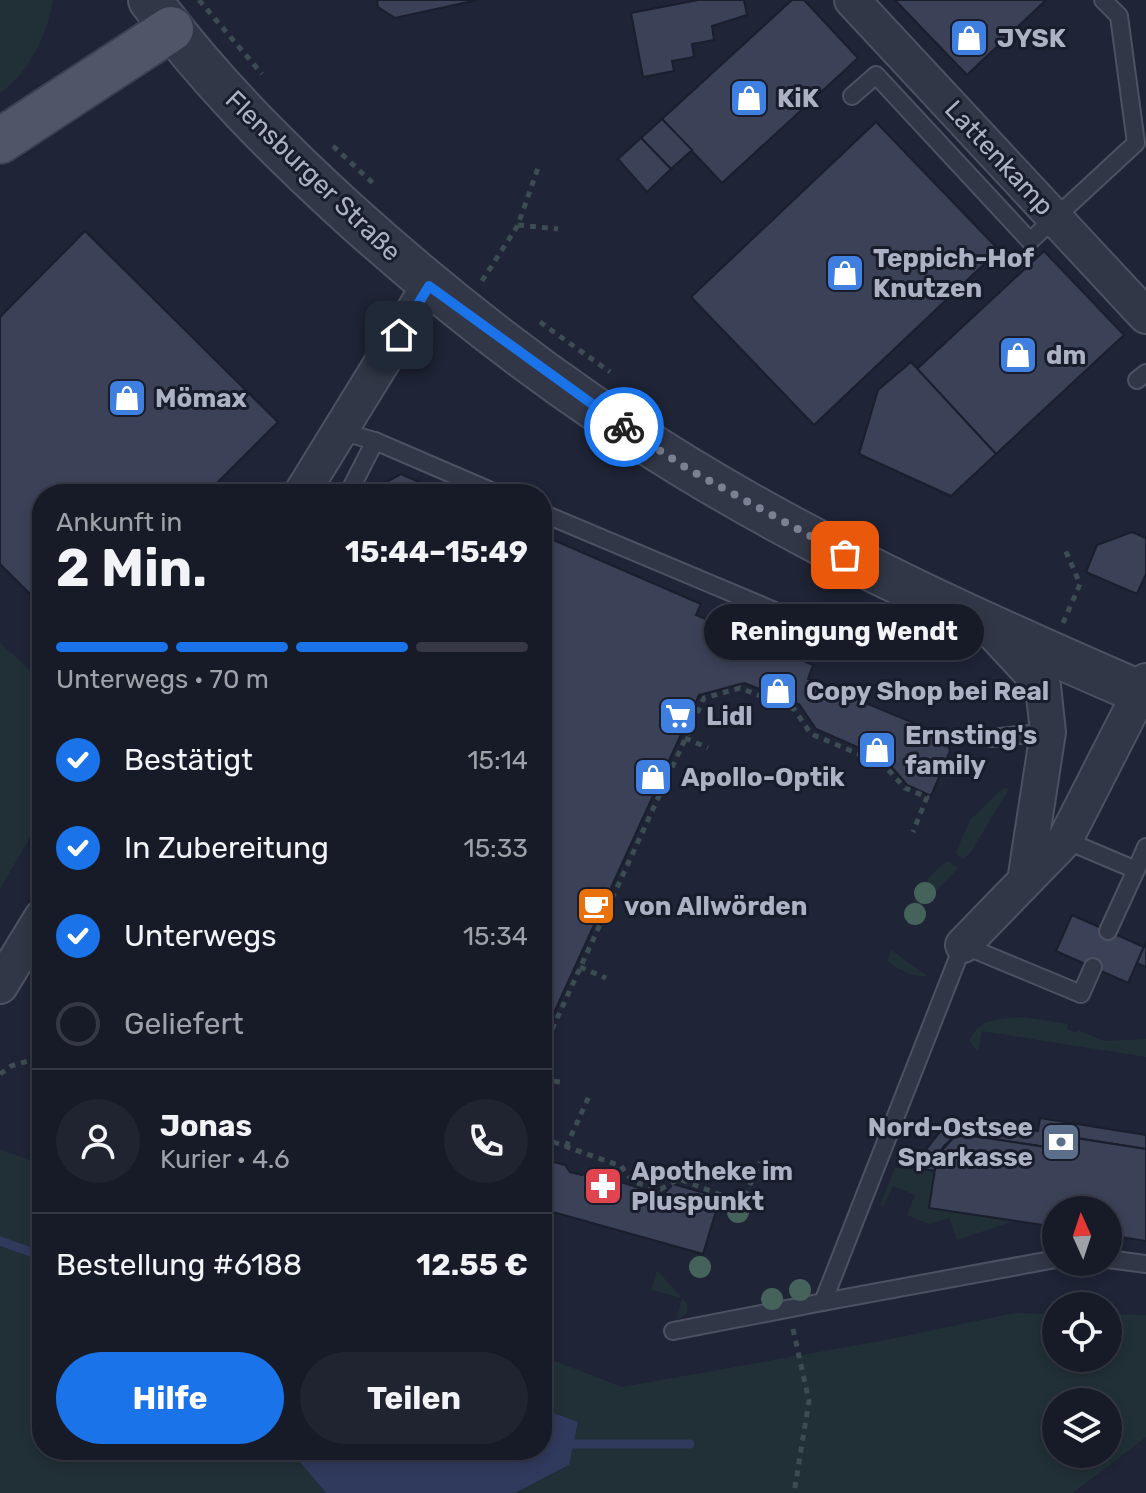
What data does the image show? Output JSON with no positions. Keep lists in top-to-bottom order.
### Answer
{
  "streets": {
    "street": ["Lattenkamp", "Flensburger Straße"]
  },
  "places": {
    "shop": [
      "JYSK",
      "KiK",
      "Teppich-Hof Knutzen",
      "dm",
      "Mömax",
      "Copy Shop bei Real",
      "Ernsting's family",
      "Apollo-Optik"
    ],
    "other": ["Reningung Wendt"],
    "supermarket": ["Lidl"],
    "cafe": ["von Allwörden"],
    "bank": ["Nord-Ostsee Sparkasse"],
    "pharmacy": ["Apotheke im Pluspunkt"]
  },
  "north": "top",
  "page": {
    "heading": ["2 Min.", "Ankunft in", "15:44–15:49"],
    "panel": [
      "Jonas",
      "Kurier · 4.6",
      "Bestellung #6188",
      "12.55 €"
    ],
    "bubble": "Reningung Wendt",
    "bar": "Unterwegs · 70 m",
    "list": [
      ["Bestätigt", "15:14"],
      ["In Zubereitung", "15:33"],
      ["Unterwegs", "15:34"],
      "Geliefert"
    ],
    "buttons": ["Hilfe", "Teilen"]
  }
}
